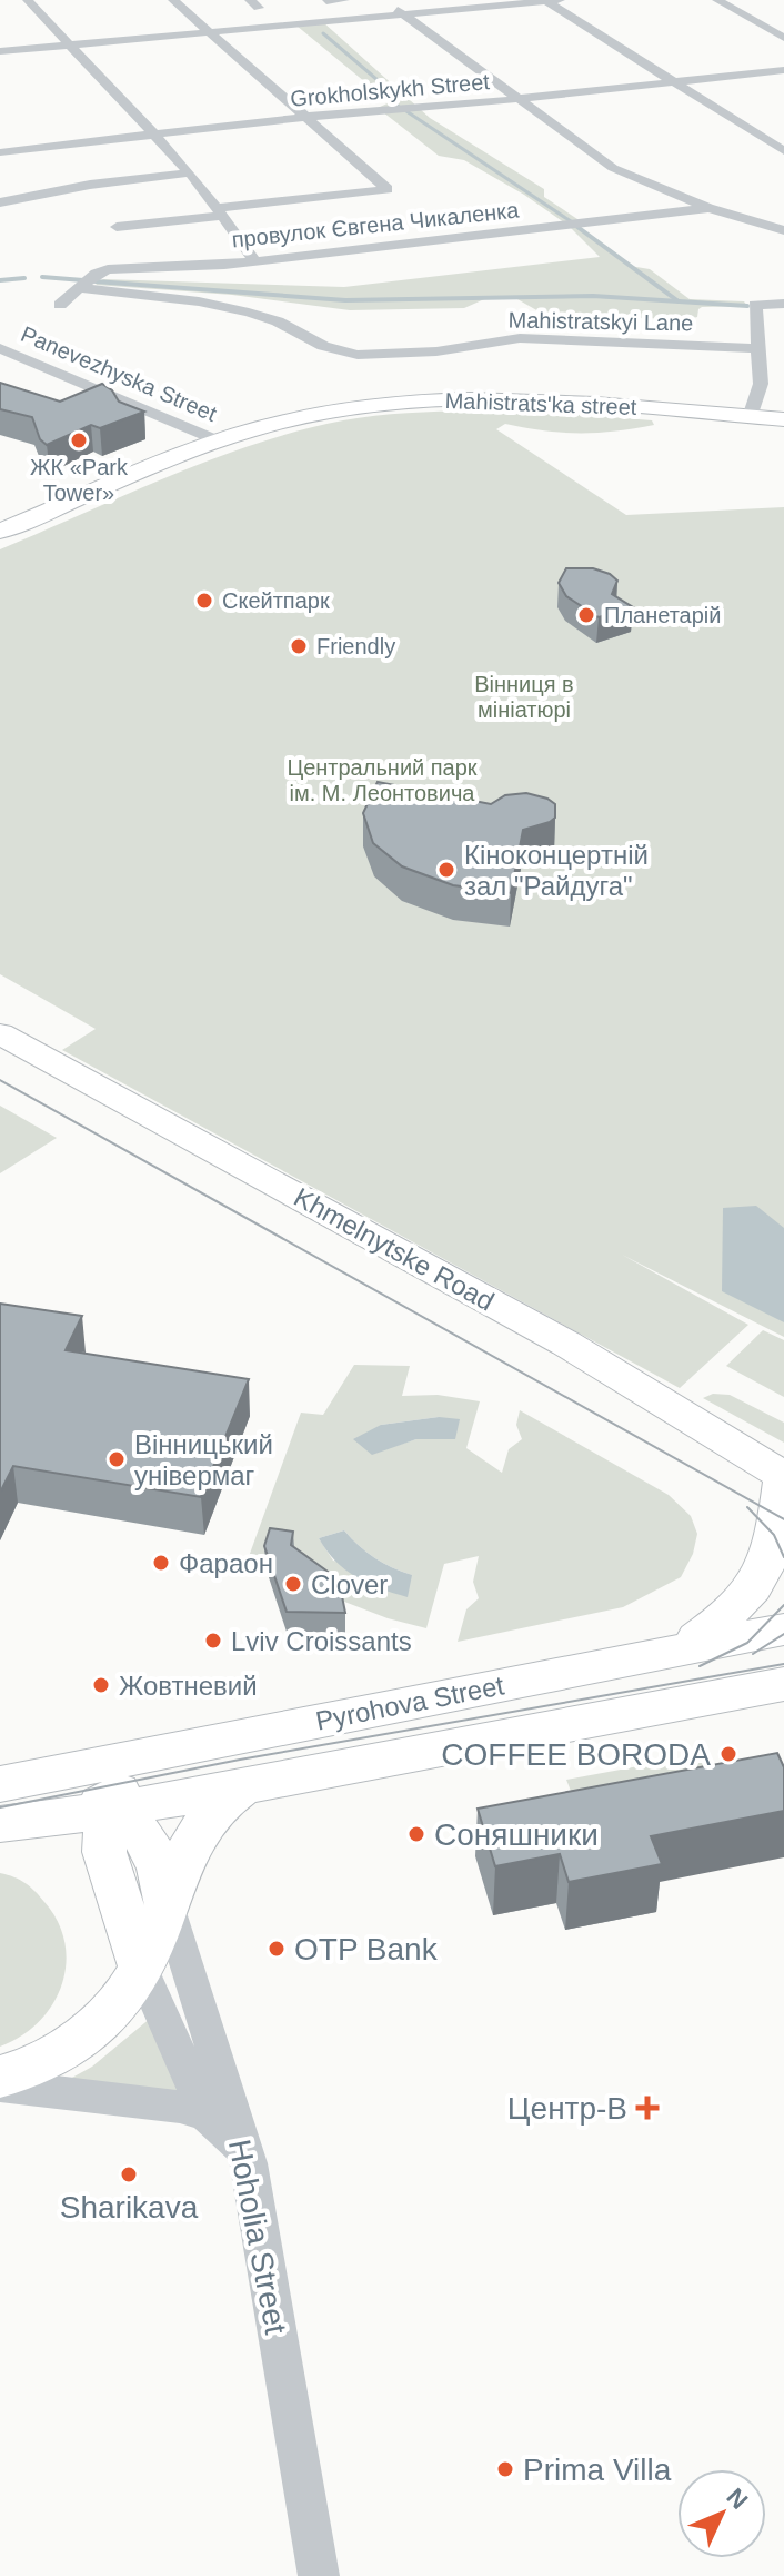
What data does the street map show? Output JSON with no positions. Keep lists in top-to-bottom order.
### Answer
{
  "streets": {
    "main road": ["Mahistrats'ka street", "Khmelnytske Road", "Pyrohova Street"],
    "street": [
      "Grokholskykh Street",
      "провулок Євгена Чикаленка",
      "Mahistratskyi Lane",
      "Panevezhyska Street",
      "Hoholia Street"
    ]
  },
  "crossings": [
    ["провулок Євгена Чикаленка", "Mahistratskyi Lane"],
    ["Panevezhyska Street", "Mahistrats'ka street"],
    ["Pyrohova Street", "Hoholia Street"]
  ],
  "parks": ["Вінниця в мініатюрі", "Центральний парк ім. М. Леонтовича"],
  "places": {
    "other": [
      "ЖК «Park Tower»",
      "Скейтпарк",
      "Планетарій",
      "Friendly",
      "Кіноконцертній зал \"Райдуга\"",
      "Вінницький універмаг",
      "Фараон",
      "Clover",
      "Lviv Croissants",
      "Жовтневий",
      "COFFEE BORODA",
      "Соняшники",
      "OTP Bank",
      "Sharikava",
      "Prima Villa"
    ],
    "health": ["Центр-В"]
  },
  "north": "top right"
}
